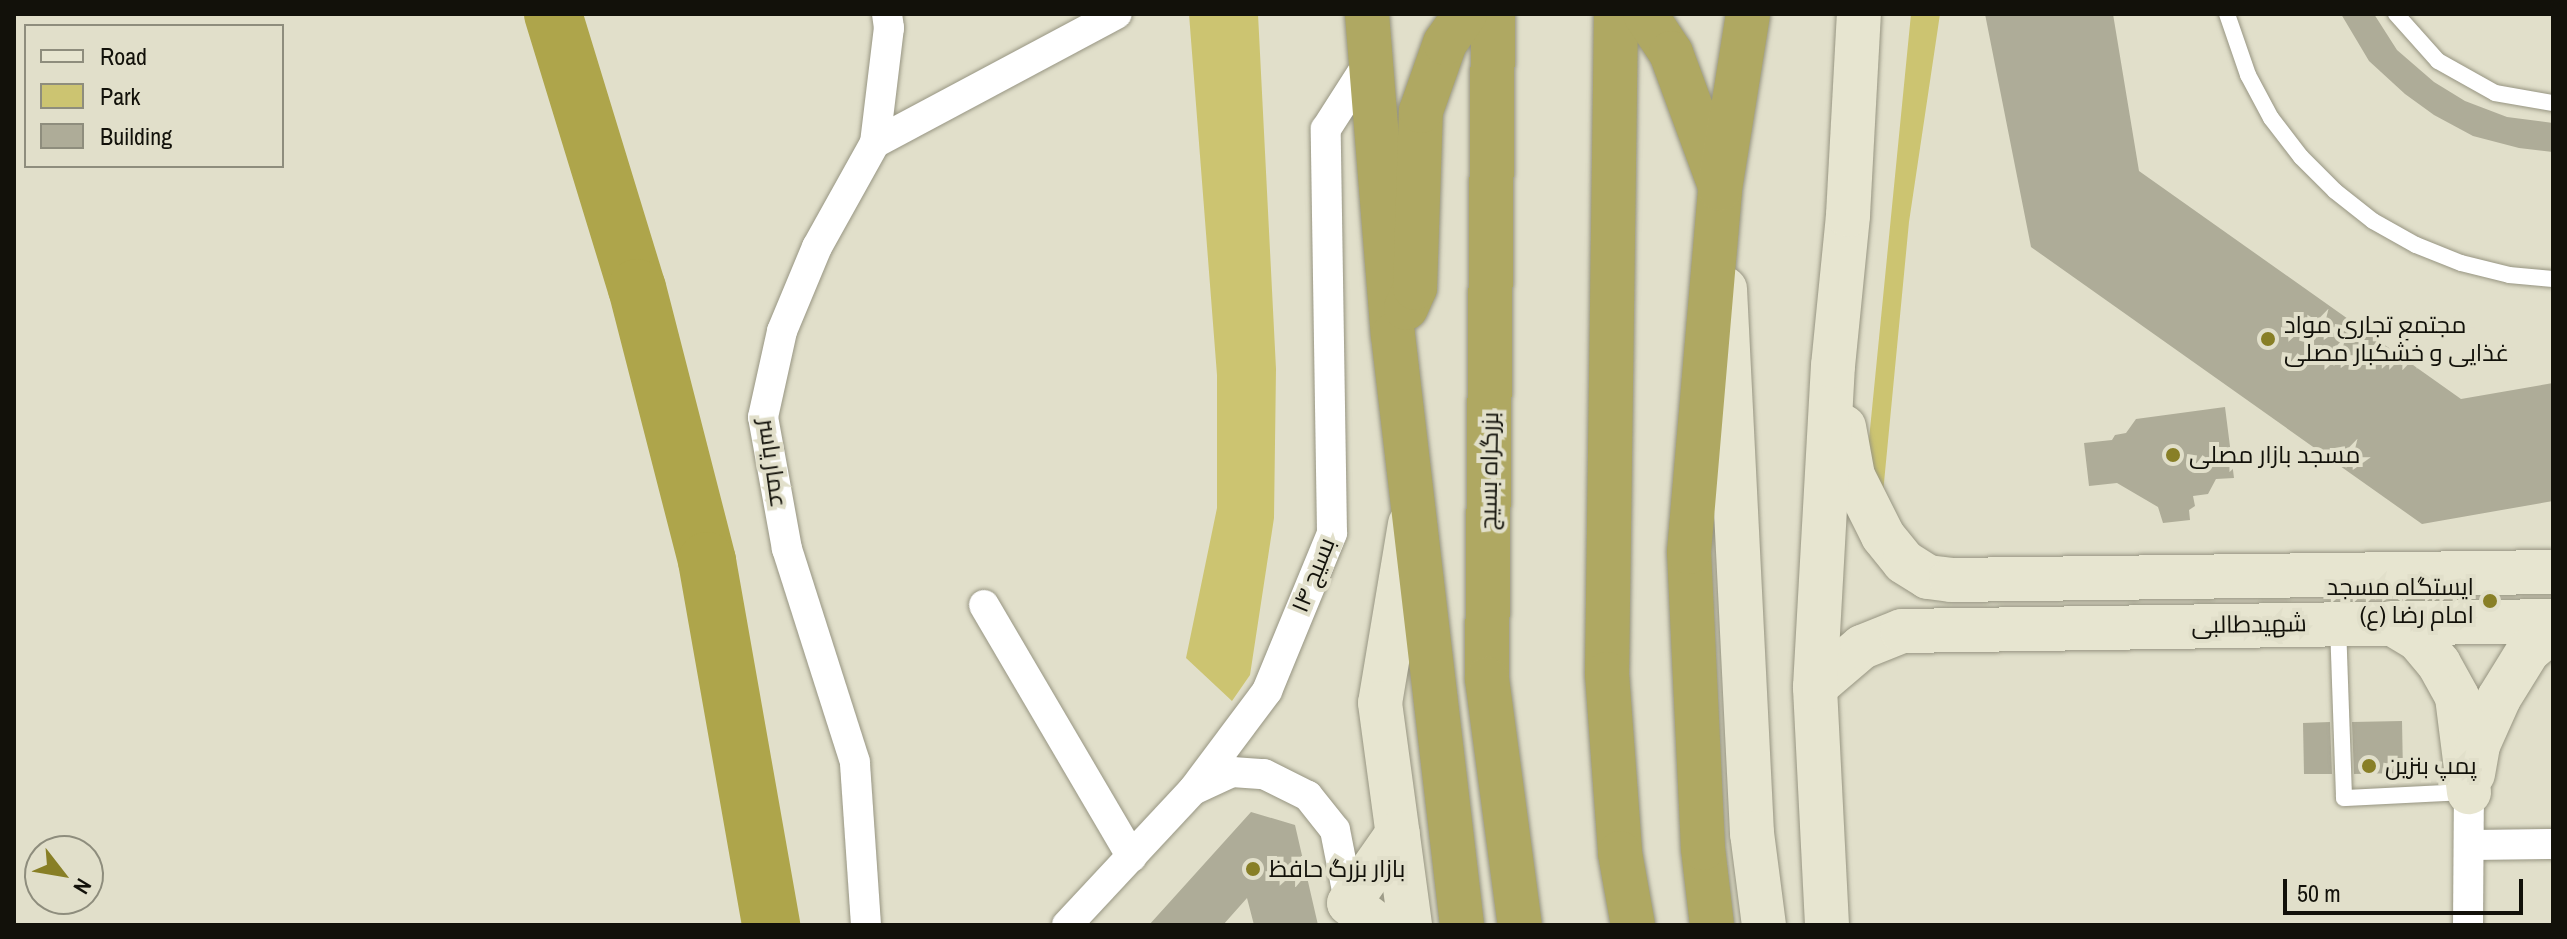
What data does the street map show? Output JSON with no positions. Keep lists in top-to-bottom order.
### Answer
{
  "streets": {
    "highway": ["بزرگراه بسیج"],
    "street": ["عمار یاسر", "بسیج ۱۴", "شهیدطالبی"]
  },
  "places": [
    "مجتمع تجاری مواد غذایی و خشکبار مصلی",
    "مسجد بازار مصلی",
    "ایستگاه مسجد امام رضا (ع)",
    "پمپ بنزین",
    "بازار بزرگ حافظ"
  ],
  "legend": ["Road", "Park", "Building"],
  "scale_bar": "50 m",
  "north": "bottom right"
}
